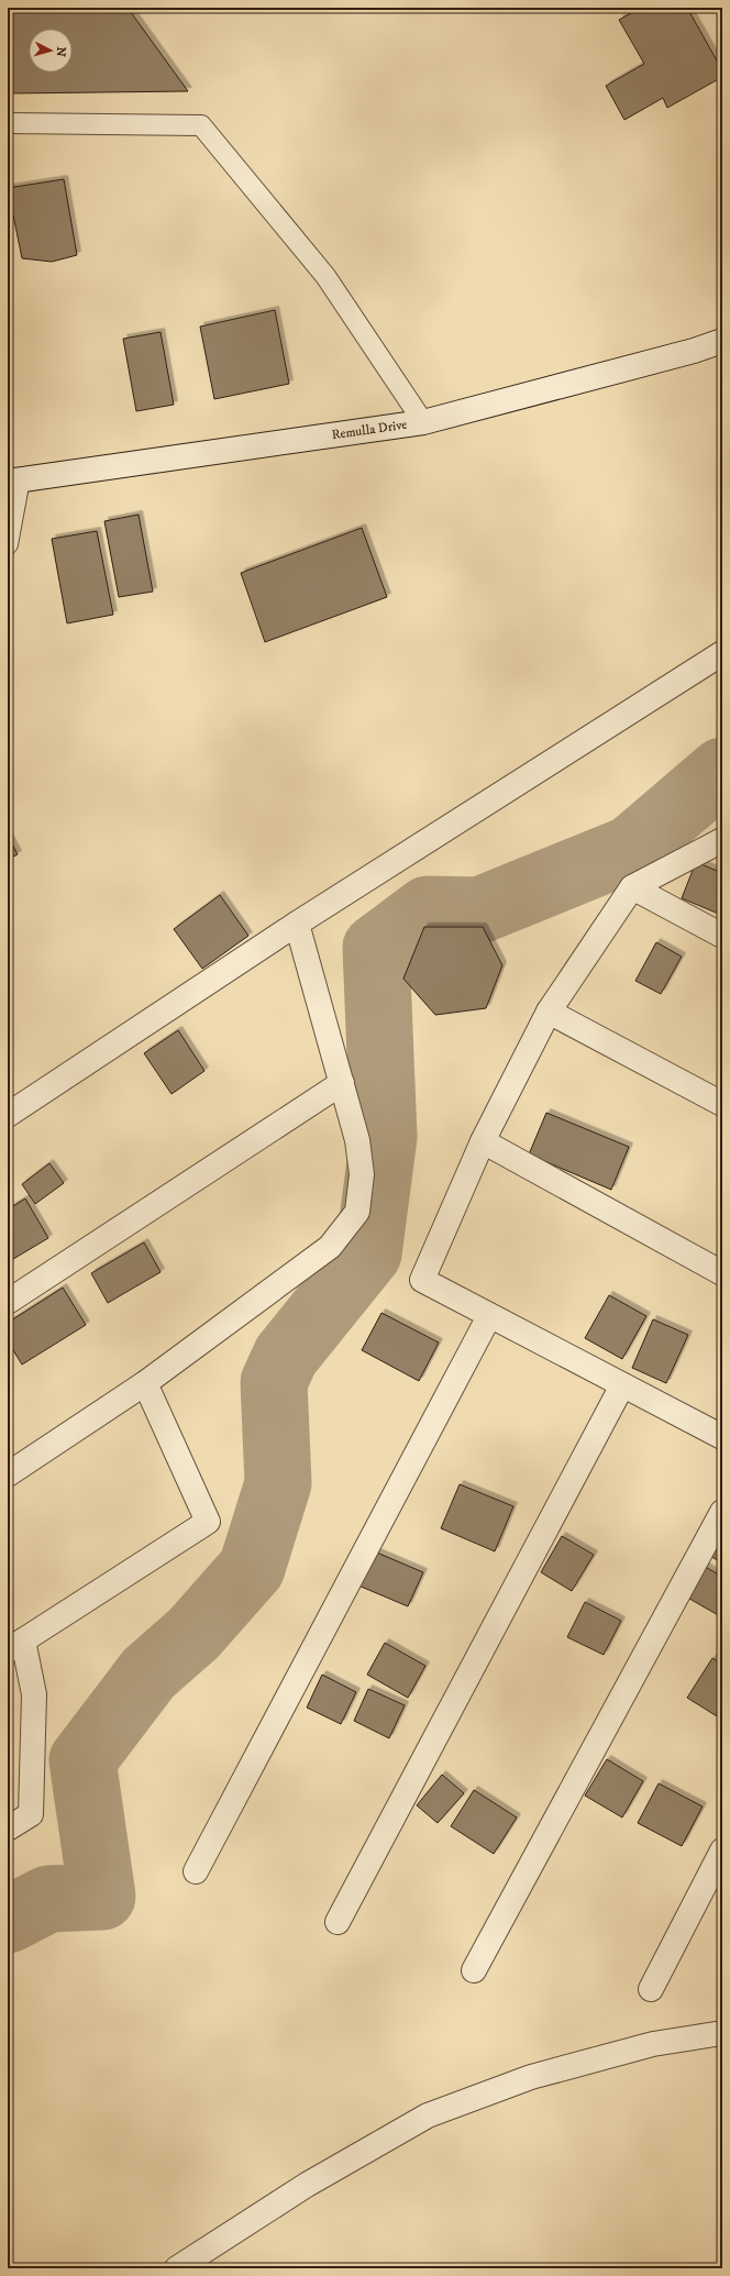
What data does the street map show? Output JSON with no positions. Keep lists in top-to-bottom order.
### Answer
{
  "streets": {
    "street": ["Remulla Drive"]
  },
  "north": "right"
}
